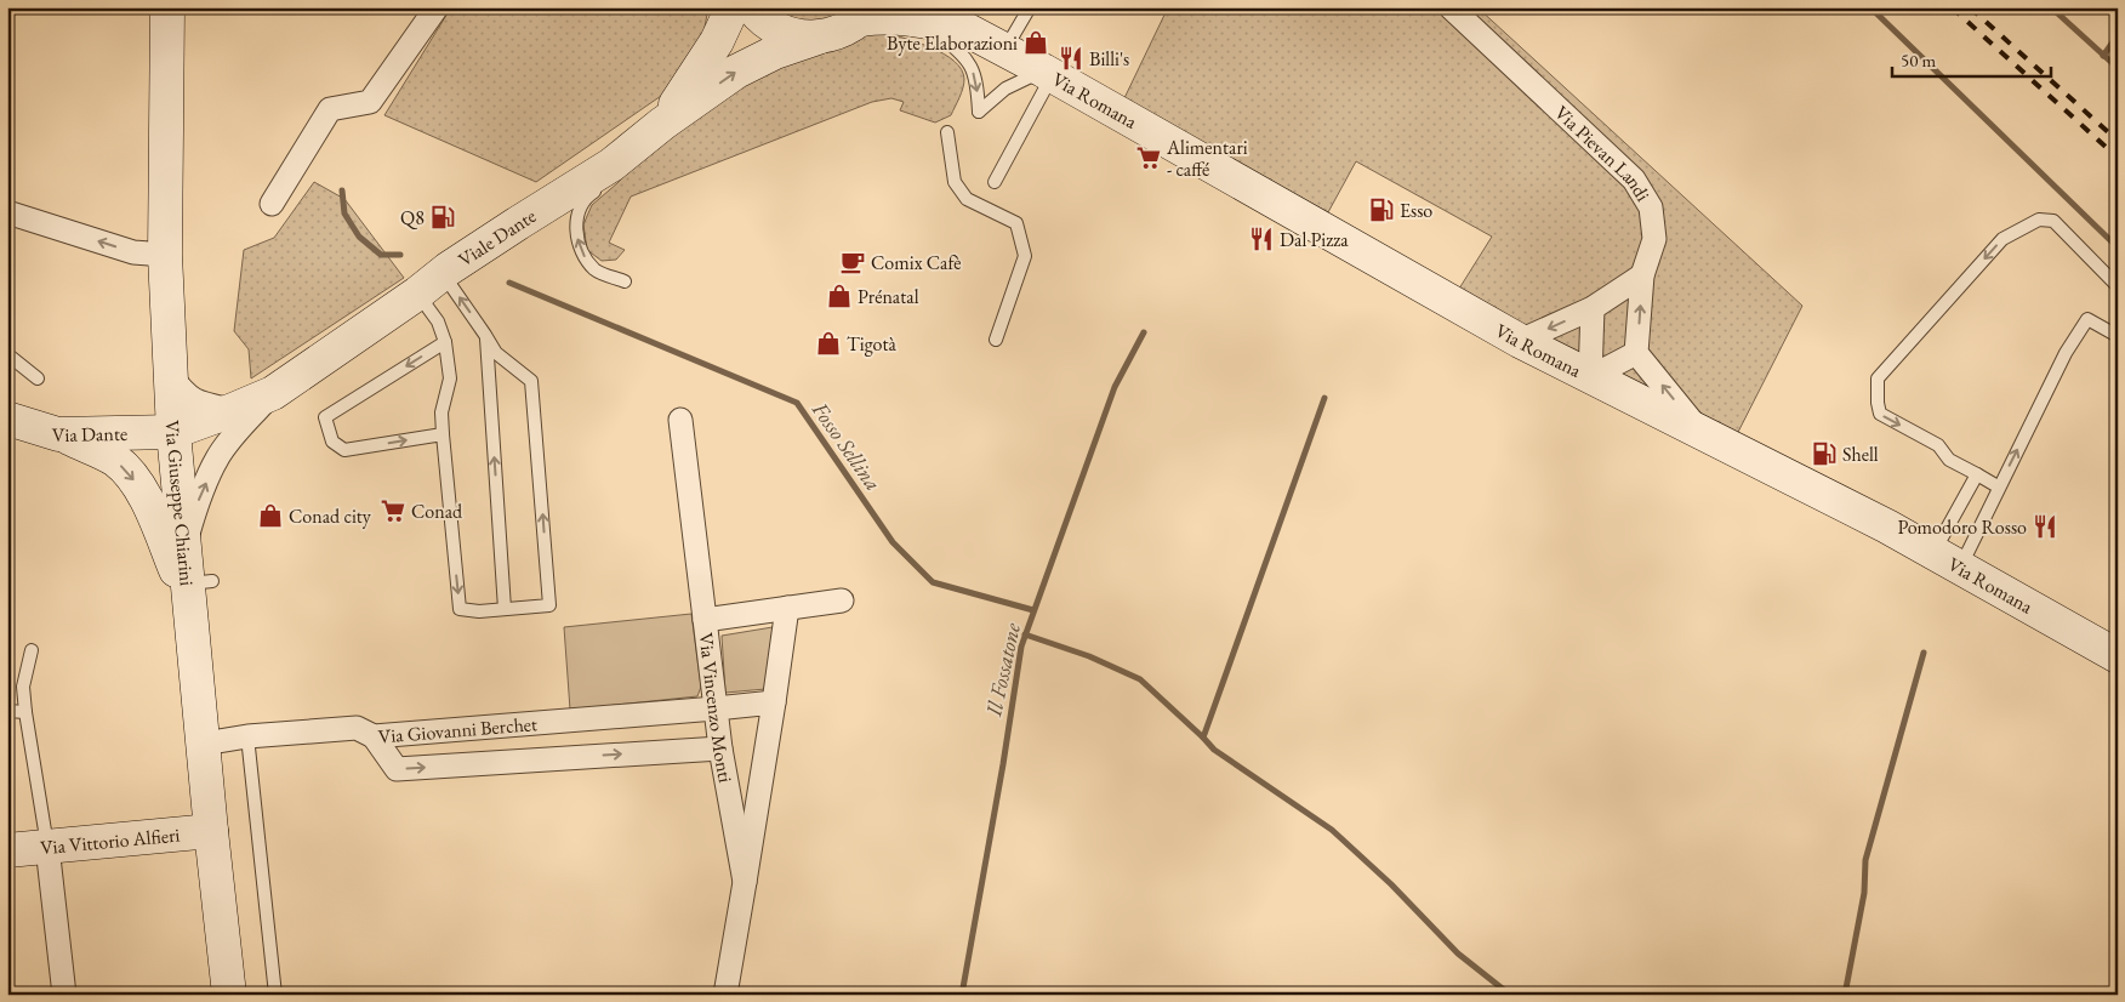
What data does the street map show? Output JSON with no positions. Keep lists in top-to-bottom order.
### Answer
{
  "streets": {
    "street": [
      "Via Romana",
      "Via Pievan Landi",
      "Viale Dante",
      "Via Dante",
      "Via Giuseppe Chiarini",
      "Via Vincenzo Monti",
      "Via Giovanni Berchet",
      "Via Vittorio Alfieri"
    ]
  },
  "crossings": [
    ["Viale Dante", "Via Dante"],
    ["Viale Dante", "Via Giuseppe Chiarini"],
    ["Via Dante", "Via Giuseppe Chiarini"],
    ["Via Giuseppe Chiarini", "Via Giovanni Berchet"],
    ["Via Giuseppe Chiarini", "Via Vittorio Alfieri"],
    ["Via Vincenzo Monti", "Via Giovanni Berchet"]
  ],
  "water": ["Fosso Sellina", "Il Fossatone"],
  "places": {
    "shop": [
      "Byte Elaborazioni",
      "Prénatal",
      "Tigotà",
      "Conad city"
    ],
    "restaurant": ["Billi's", "Dal Pizza", "Pomodoro Rosso"],
    "supermarket": ["Alimentari - caffé", "Conad"],
    "fuel station": ["Esso", "Q8", "Shell"],
    "cafe": ["Comix Cafè"]
  },
  "scale_bar": "50 m"
}
